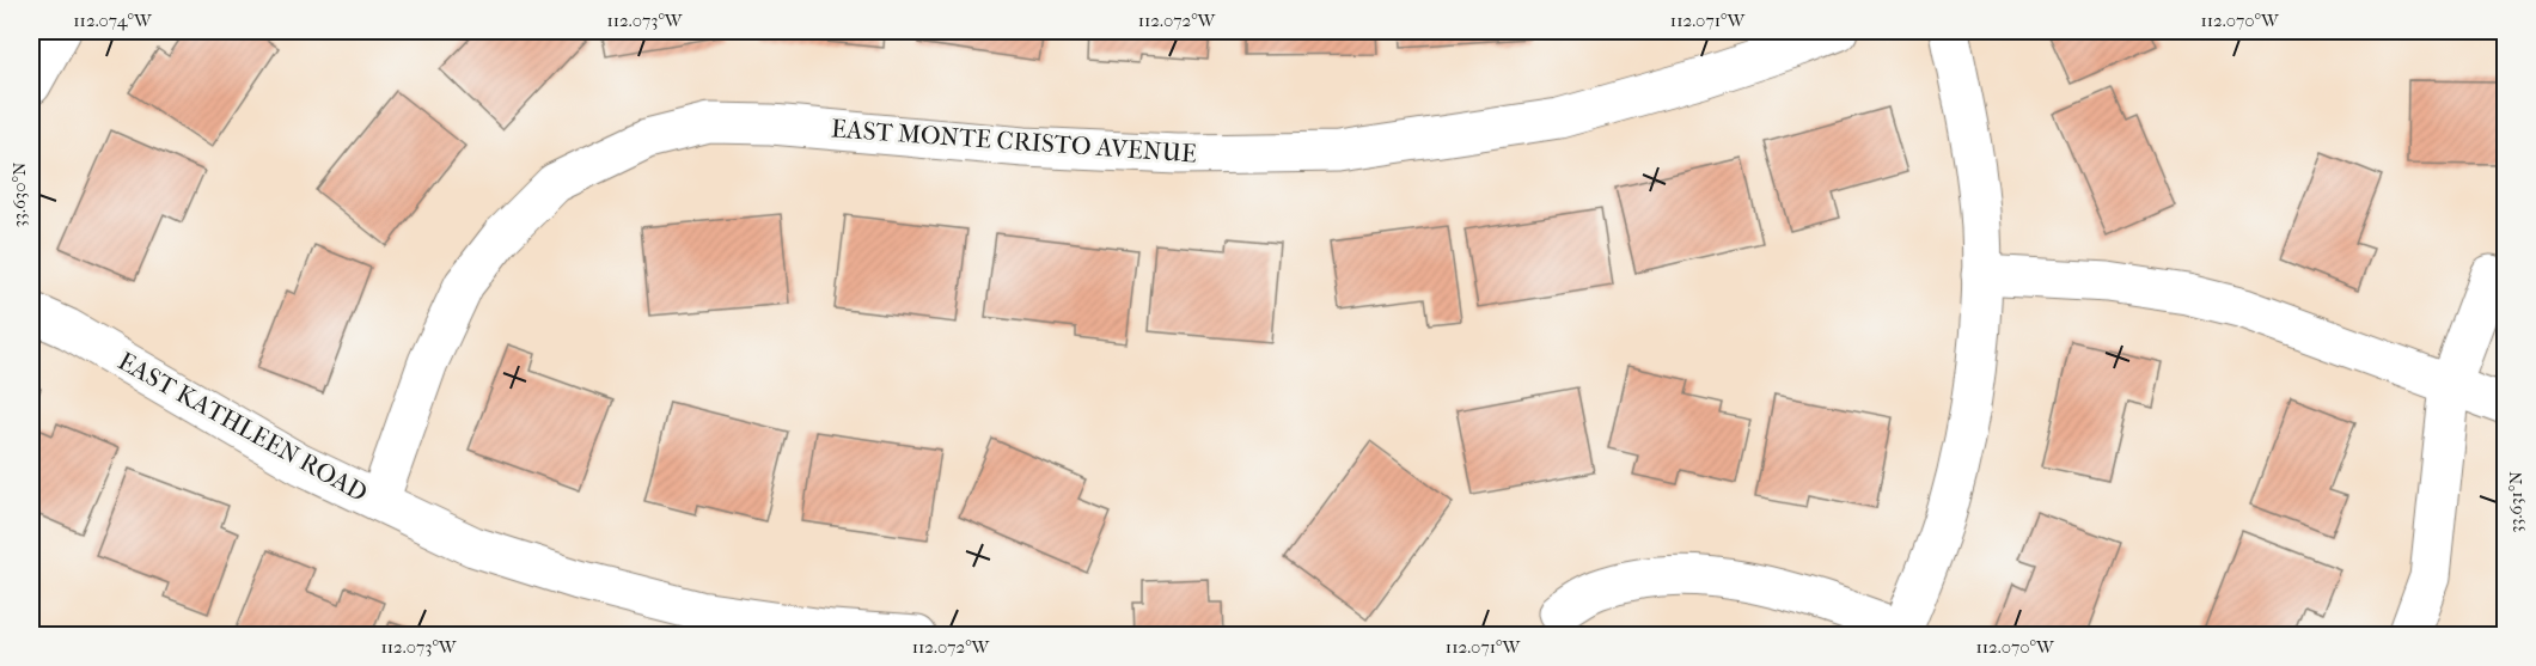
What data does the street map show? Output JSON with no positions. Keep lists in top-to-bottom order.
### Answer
{
  "streets": {
    "street": ["EAST MONTE CRISTO AVENUE", "EAST KATHLEEN ROAD"]
  },
  "crossings": [
    ["EAST MONTE CRISTO AVENUE", "EAST KATHLEEN ROAD"]
  ],
  "coordinates": [
    "112.074°W",
    "112.073°W",
    "112.072°W",
    "112.071°W",
    "112.070°W",
    "33.630°N",
    "33.631°N"
  ]
}
